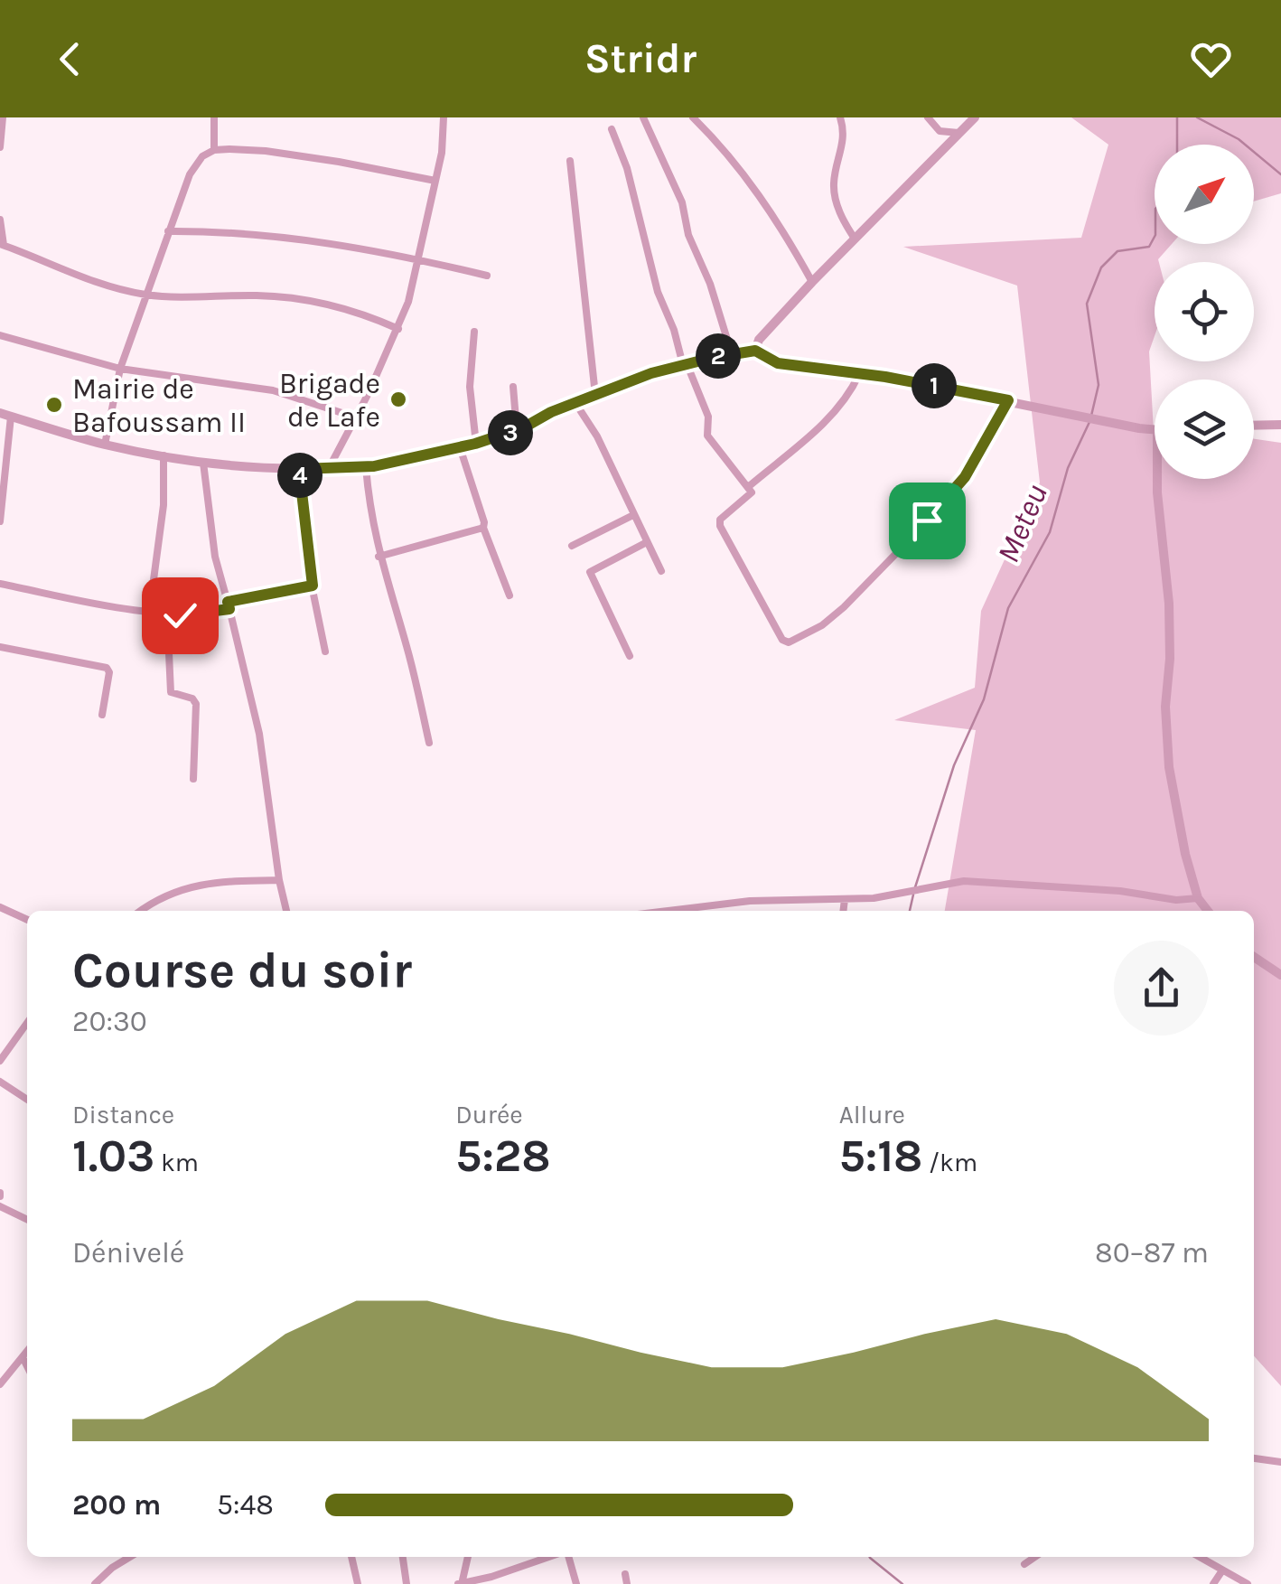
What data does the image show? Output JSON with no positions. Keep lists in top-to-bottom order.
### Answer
{
  "water": ["Meteu"],
  "places": ["Brigade de Lafe", "Mairie de Bafoussam II"],
  "north": "top right",
  "page": {
    "header": "Stridr",
    "pins": [
      "2",
      "1",
      "3",
      "4"
    ],
    "heading": ["Course du soir", "20:30"],
    "stats": [
      ["Distance", "1.03 km"],
      ["Durée", "5:28"],
      ["Allure", "5:18 /km"]
    ],
    "chart": ["Dénivelé", "80–87 m"],
    "list": [
      {
        "name": "200 m",
        "note": "5:48"
      }
    ]
  }
}
